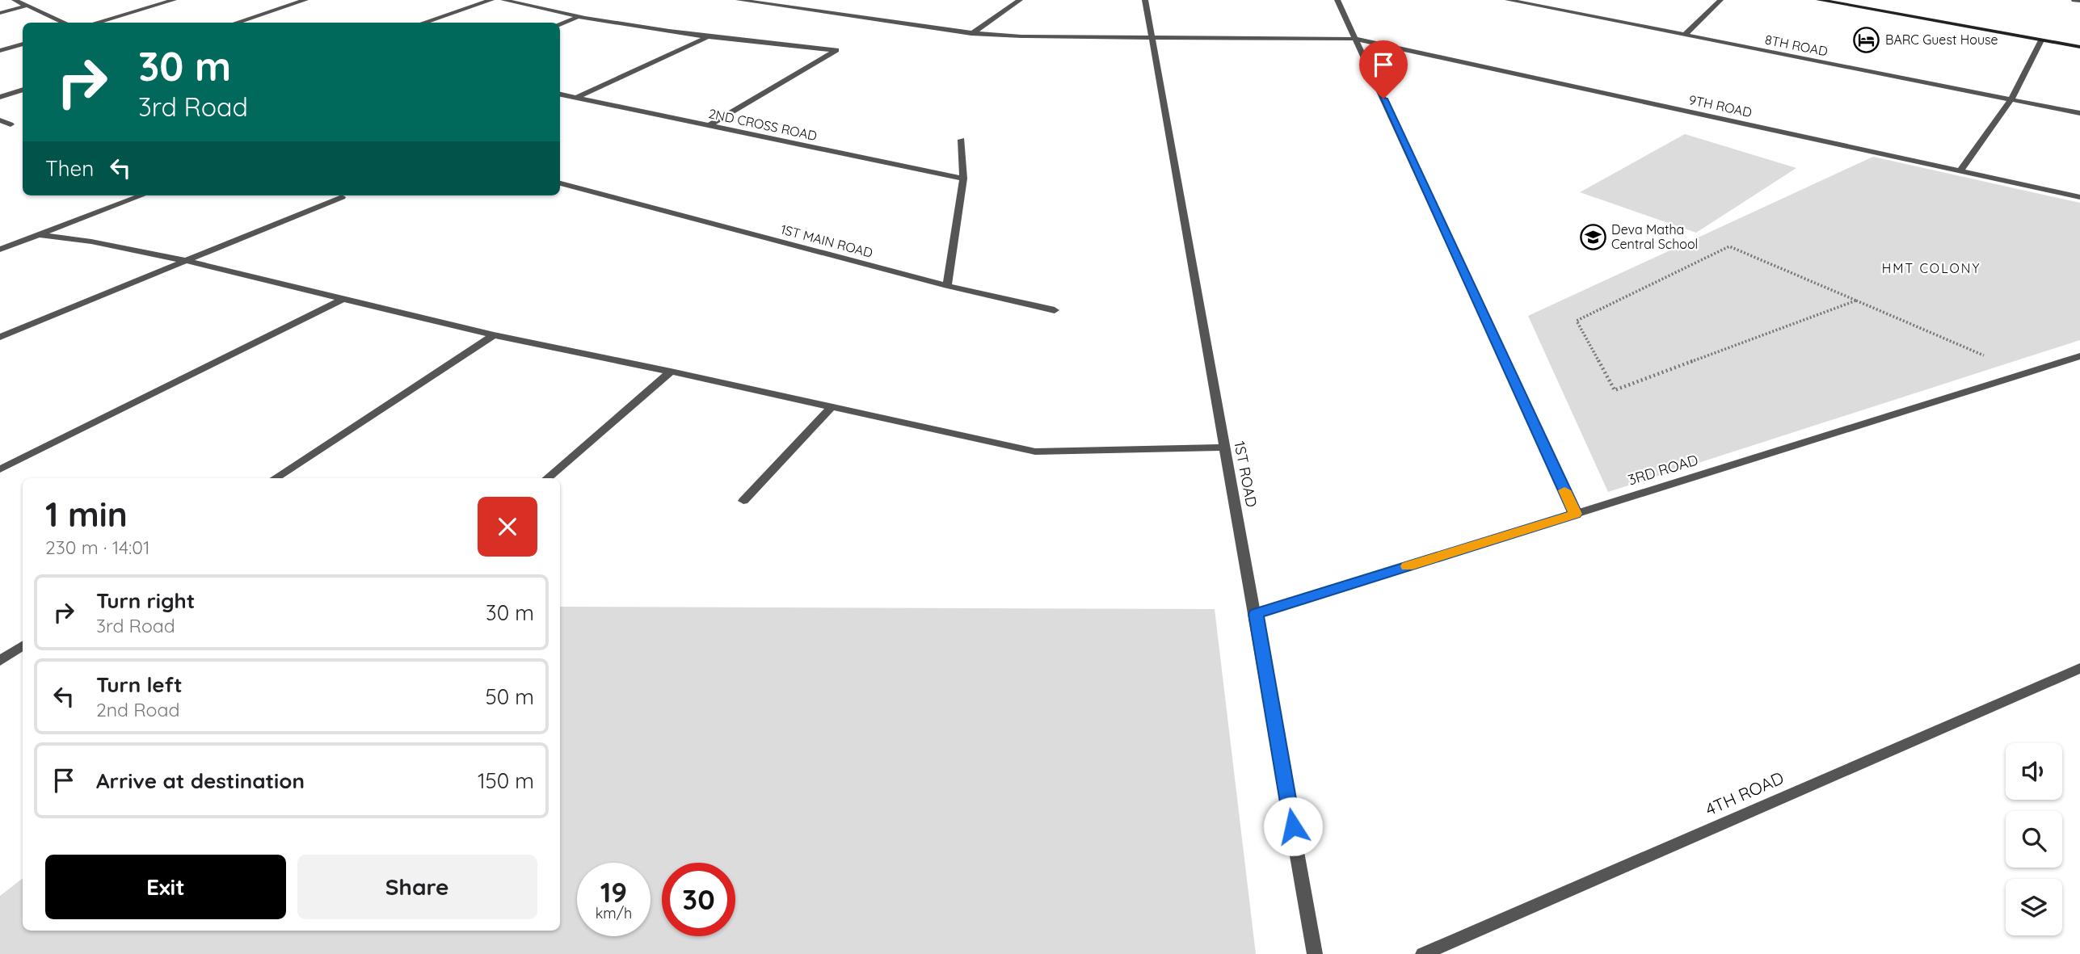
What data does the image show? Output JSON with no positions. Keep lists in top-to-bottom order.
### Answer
{
  "streets": {
    "street": [
      "8TH ROAD",
      "9TH ROAD",
      "2ND CROSS ROAD",
      "1ST MAIN ROAD",
      "3RD ROAD",
      "1ST ROAD",
      "4TH ROAD"
    ]
  },
  "crossings": [
    ["9TH ROAD", "1ST ROAD"],
    ["3RD ROAD", "1ST ROAD"]
  ],
  "districts": ["HMT COLONY"],
  "places": {
    "hotel": ["BARC Guest House"],
    "school or university": ["Deva Matha Central School"]
  },
  "page": {
    "turn": ["30 m", "3rd Road"],
    "then": "Then",
    "heading": ["1 min", "230 m · 14:01"],
    "list": [
      {
        "name": "Turn right",
        "note": "3rd Road",
        "value": "30 m"
      },
      {
        "name": "Turn left",
        "note": "2nd Road",
        "value": "50 m"
      },
      {
        "name": "Arrive at destination",
        "value": "150 m"
      }
    ],
    "buttons": ["Exit", "Share"],
    "speed": "19 km/h",
    "limit": "30"
  }
}
